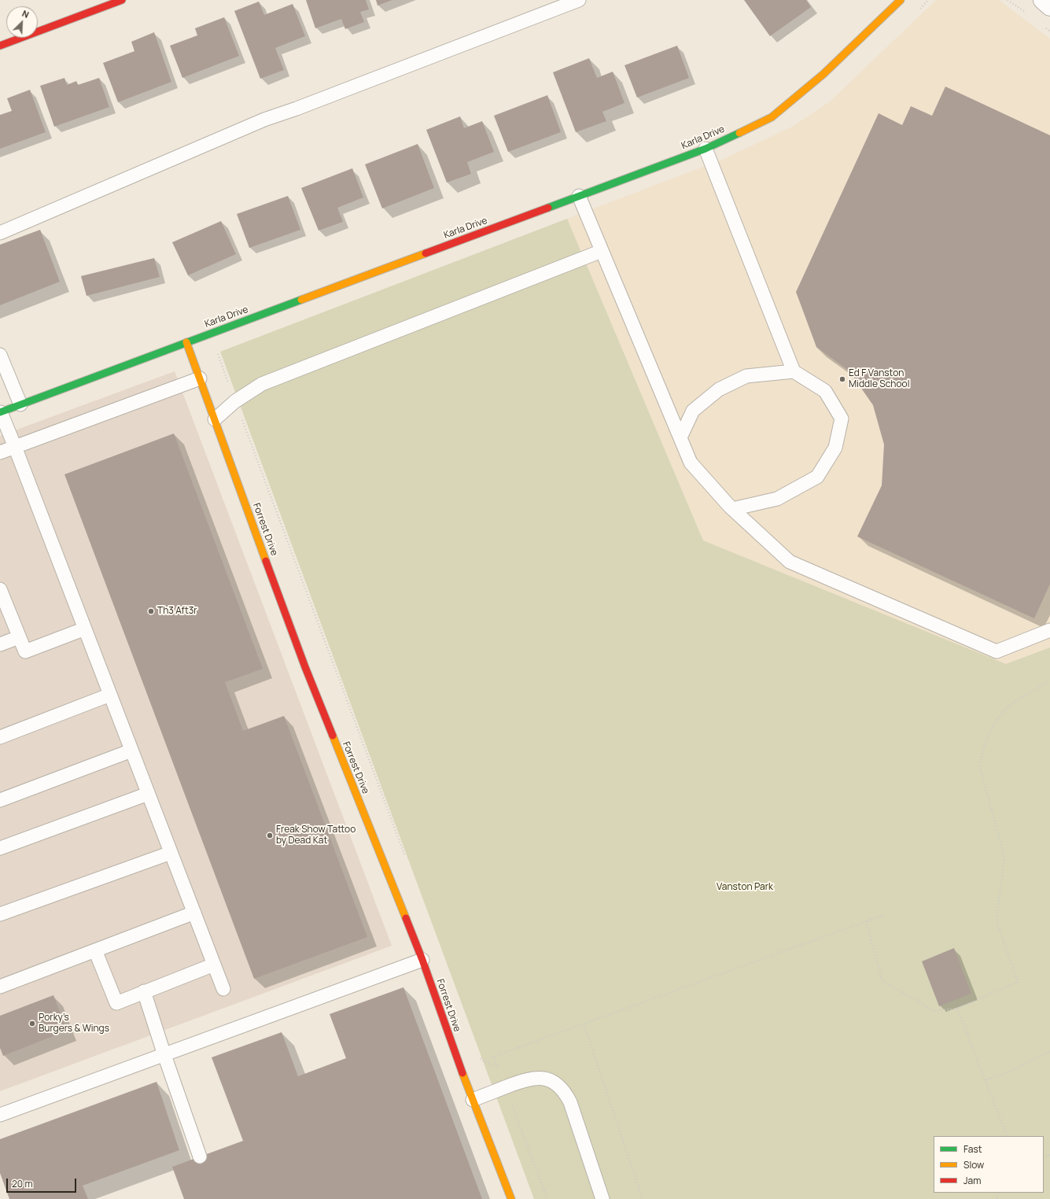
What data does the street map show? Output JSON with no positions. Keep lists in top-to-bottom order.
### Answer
{
  "streets": {
    "street": ["Karla Drive", "Forrest Drive"]
  },
  "crossings": [
    ["Karla Drive", "Forrest Drive"]
  ],
  "parks": ["Vanston Park"],
  "places": [
    "Ed F Vanston Middle School",
    "Th3 Aft3r",
    "Freak Show Tattoo by Dead Kat",
    "Porky’s Burgers & Wings"
  ],
  "legend": ["Fast", "Slow", "Jam"],
  "scale_bar": "20 m",
  "north": "top right"
}
